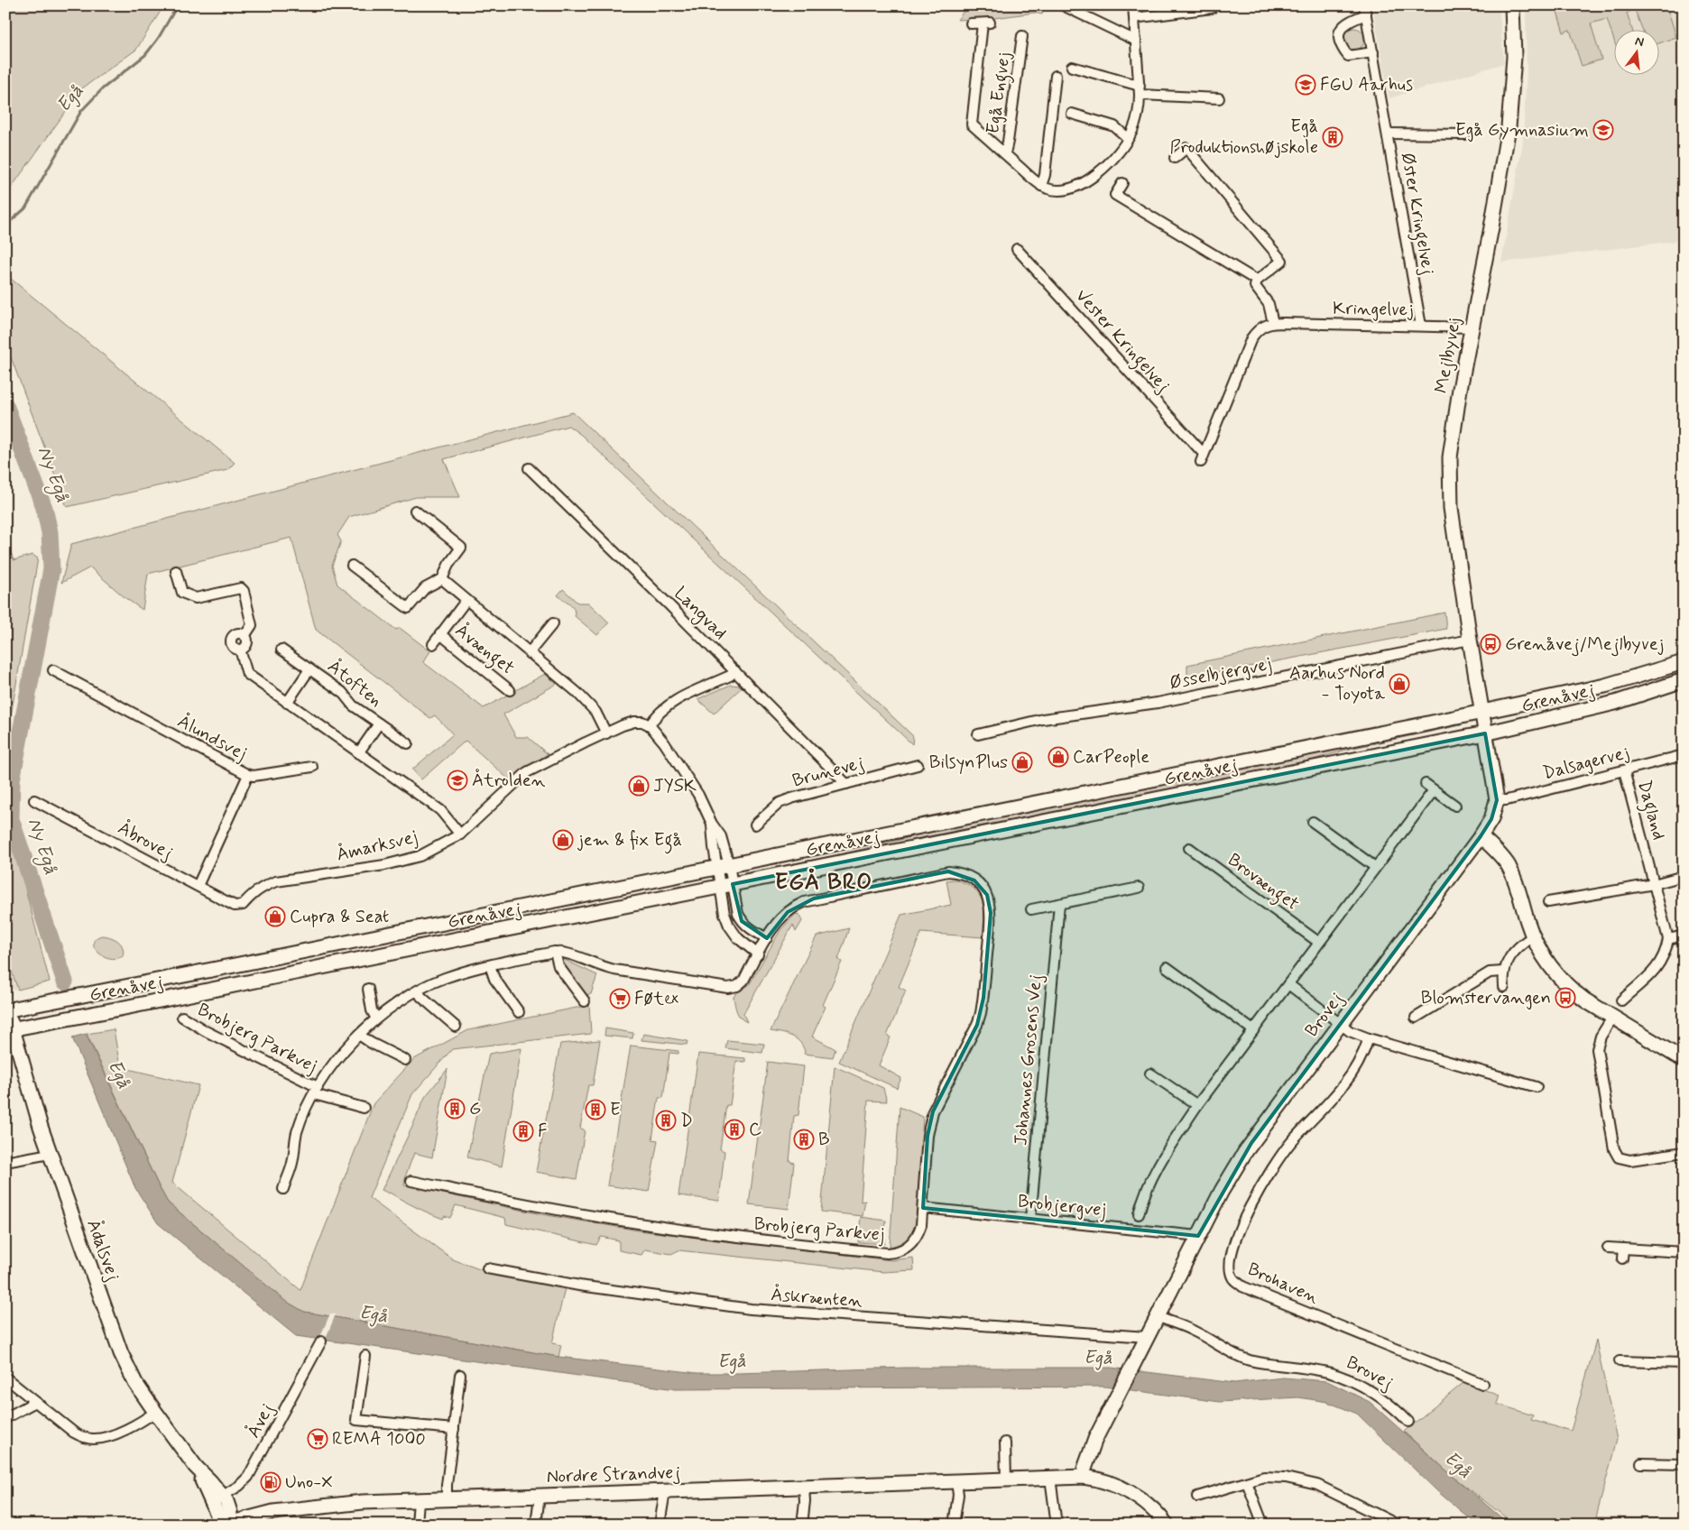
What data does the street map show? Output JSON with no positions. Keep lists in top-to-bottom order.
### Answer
{
  "streets": {
    "street": [
      "Egå Engvej",
      "Øster Kringelvej",
      "Kringelvej",
      "Vester Kringelvej",
      "Mejlbyvej",
      "Langvad",
      "Åvænget",
      "Øsselbjergvej",
      "Åtoften",
      "Grenåvej",
      "Ålundsvej",
      "Dalsagervej",
      "Brunevej",
      "Dagland",
      "Åbrovej",
      "Åmarksvej",
      "Brovænget",
      "Brovej",
      "Brobjerg Parkvej",
      "Johannes Grosens Vej",
      "Brobjergvej",
      "Ådalsvej",
      "Brohaven",
      "Åskrænten",
      "Åvej",
      "Nordre Strandvej"
    ]
  },
  "crossings": [
    ["Øster Kringelvej", "Kringelvej"],
    ["Kringelvej", "Vester Kringelvej"],
    ["Kringelvej", "Mejlbyvej"],
    ["Mejlbyvej", "Øsselbjergvej"],
    ["Mejlbyvej", "Grenåvej"],
    ["Mejlbyvej", "Brovej"],
    ["Langvad", "Brunevej"],
    ["Åvænget", "Åmarksvej"],
    ["Grenåvej", "Brovej"],
    ["Grenåvej", "Ådalsvej"],
    ["Ålundsvej", "Åbrovej"],
    ["Dalsagervej", "Dagland"],
    ["Dalsagervej", "Brovej"],
    ["Åbrovej", "Åmarksvej"],
    ["Brovej", "Brobjergvej"],
    ["Brovej", "Åskrænten"],
    ["Brovej", "Nordre Strandvej"],
    ["Brobjerg Parkvej", "Brobjergvej"],
    ["Johannes Grosens Vej", "Brobjergvej"],
    ["Ådalsvej", "Åvej"],
    ["Ådalsvej", "Nordre Strandvej"]
  ],
  "districts": ["EGÅ BRO"],
  "water": ["Egå", "Ny Egå"],
  "places": {
    "school or university": ["FGU Aarhus", "Egå Gymnasium", "Åtrolden"],
    "building": [
      "Egå Produktionshøjskole",
      "G",
      "E",
      "D",
      "C",
      "F",
      "B"
    ],
    "bus stop": ["Grenåvej/Mejlbyvej", "Blomstervangen"],
    "shop": [
      "Aarhus Nord - Toyota",
      "CarPeople",
      "BilsynPlus",
      "JYSK",
      "jem & fix Egå",
      "Cupra & Seat"
    ],
    "supermarket": ["Føtex", "REMA 1000"],
    "fuel station": ["Uno-X"]
  },
  "north": "top"
}
